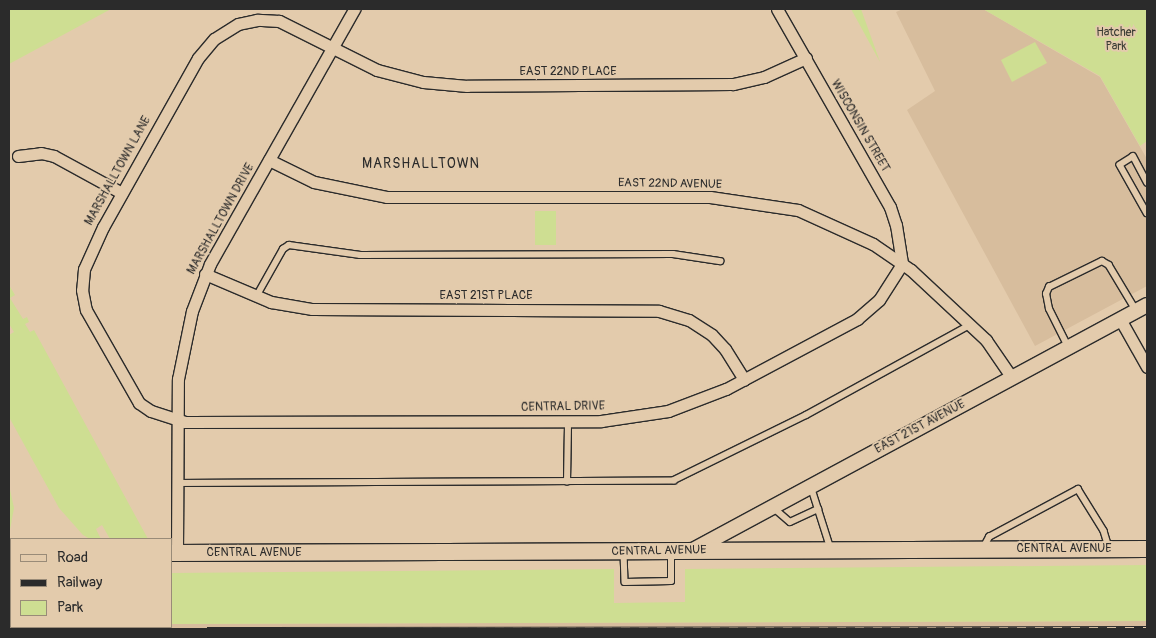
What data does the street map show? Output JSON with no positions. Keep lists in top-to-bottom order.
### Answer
{
  "streets": {
    "main road": ["CENTRAL AVENUE"],
    "street": [
      "EAST 22ND PLACE",
      "WISCONSIN STREET",
      "MARSHALLTOWN LANE",
      "EAST 22ND AVENUE",
      "MARSHALLTOWN DRIVE",
      "EAST 21ST PLACE",
      "CENTRAL DRIVE",
      "EAST 21ST AVENUE"
    ]
  },
  "crossings": [
    ["EAST 22ND PLACE", "WISCONSIN STREET"],
    ["EAST 22ND PLACE", "MARSHALLTOWN LANE"],
    ["EAST 22ND PLACE", "MARSHALLTOWN DRIVE"],
    ["WISCONSIN STREET", "EAST 22ND AVENUE"],
    ["WISCONSIN STREET", "CENTRAL DRIVE"],
    ["MARSHALLTOWN LANE", "MARSHALLTOWN DRIVE"],
    ["MARSHALLTOWN LANE", "CENTRAL DRIVE"],
    ["EAST 22ND AVENUE", "MARSHALLTOWN DRIVE"],
    ["EAST 22ND AVENUE", "CENTRAL DRIVE"],
    ["EAST 22ND AVENUE", "EAST 21ST AVENUE"],
    ["MARSHALLTOWN DRIVE", "EAST 21ST PLACE"],
    ["MARSHALLTOWN DRIVE", "CENTRAL DRIVE"],
    ["MARSHALLTOWN DRIVE", "CENTRAL AVENUE"],
    ["EAST 21ST PLACE", "CENTRAL DRIVE"],
    ["EAST 21ST AVENUE", "CENTRAL AVENUE"]
  ],
  "districts": ["MARSHALLTOWN"],
  "parks": ["Hatcher Park"],
  "legend": ["Road", "Railway", "Park"]
}
